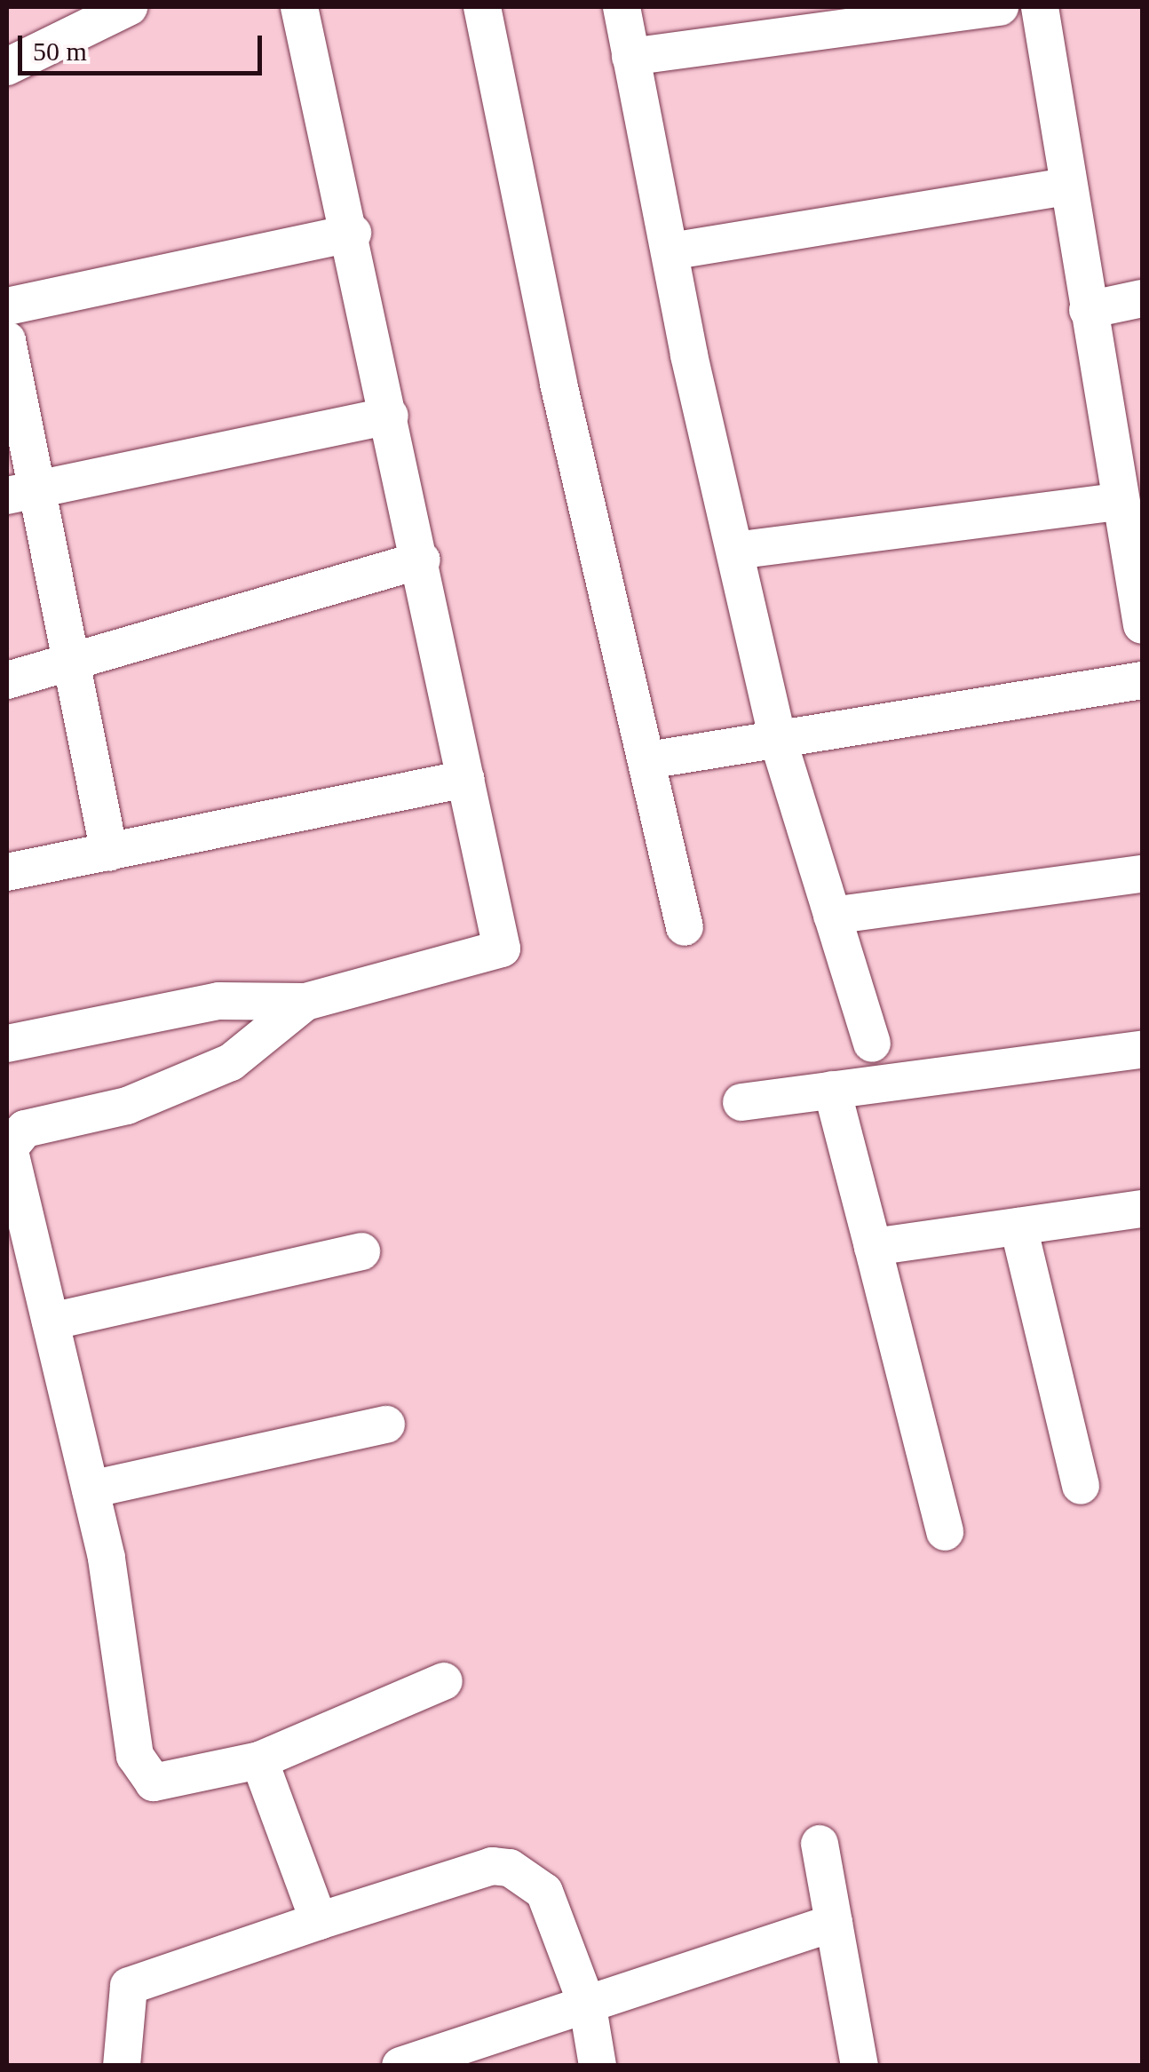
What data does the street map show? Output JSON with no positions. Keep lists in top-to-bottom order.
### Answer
{
  "scale_bar": "50 m"
}
